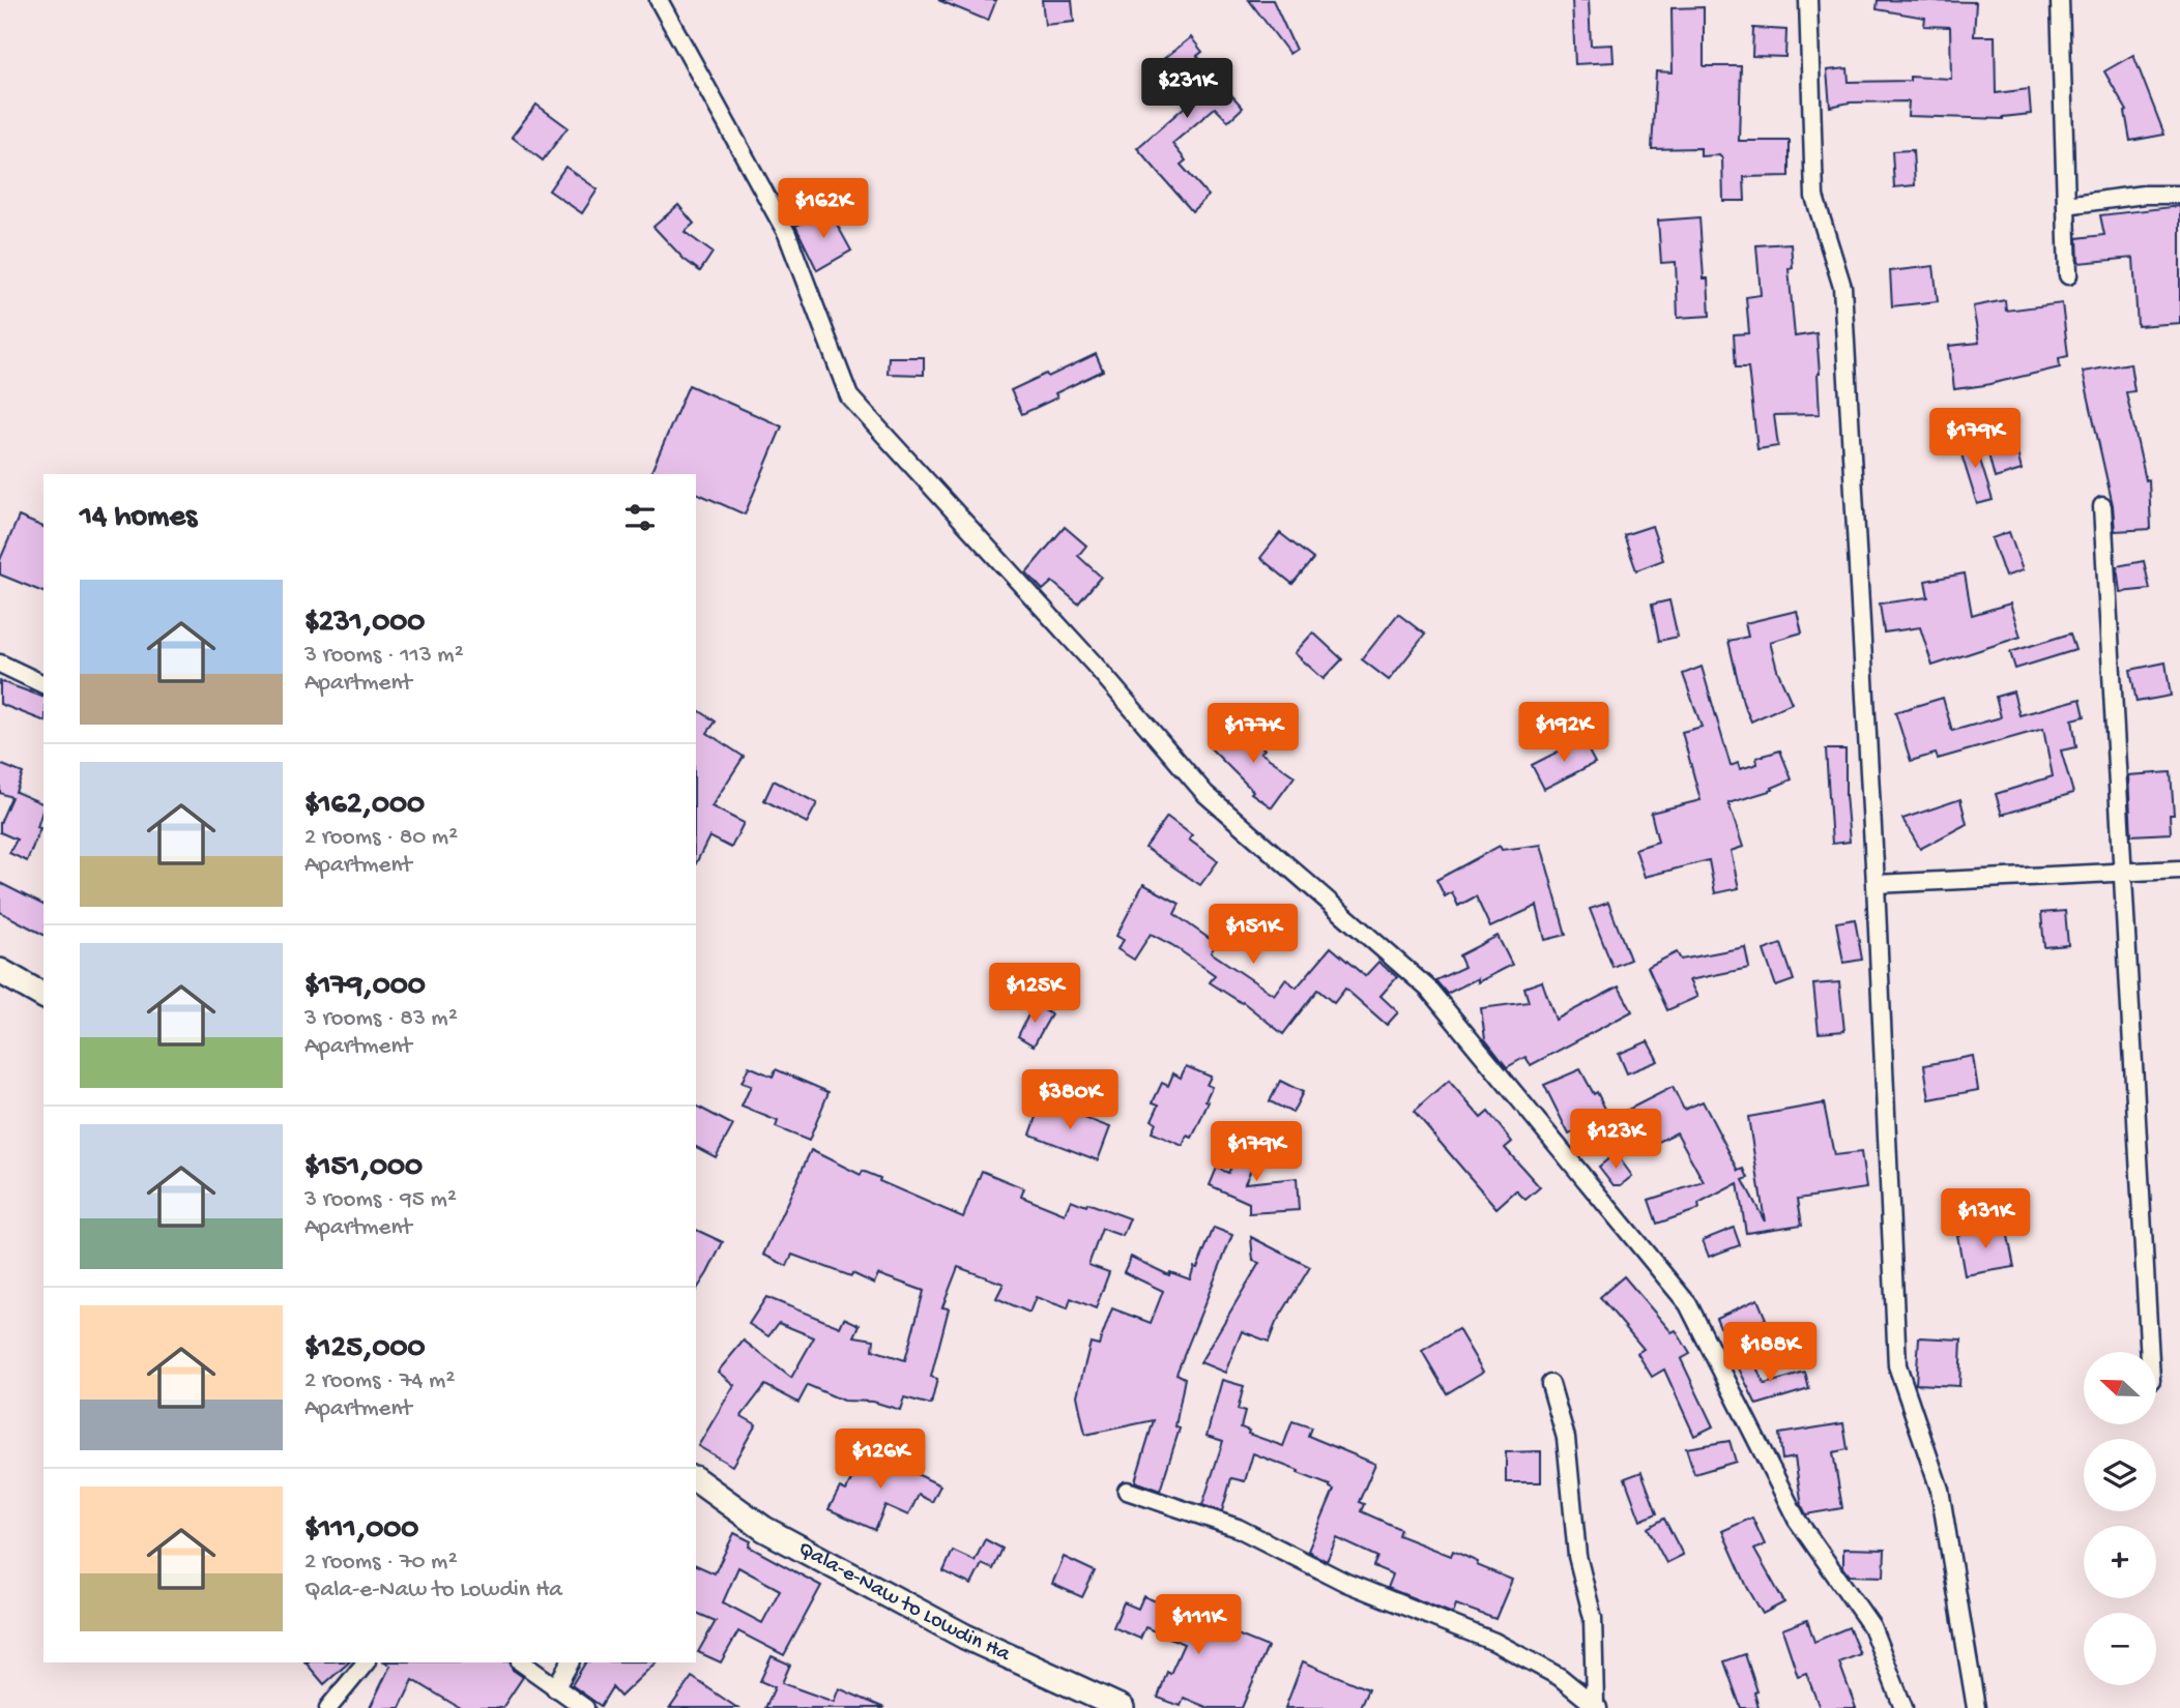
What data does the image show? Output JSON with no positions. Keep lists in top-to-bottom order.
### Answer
{
  "streets": {
    "main road": ["Qala-e-Naw to Lowdin Ha"]
  },
  "north": "left",
  "page": {
    "price": [
      "$231K",
      "$162K",
      "$179K",
      "$192K",
      "$177K",
      "$151K",
      "$125K",
      "$380K",
      "$123K",
      "$179K",
      "$131K",
      "$188K",
      "$126K",
      "$111K"
    ],
    "heading": "14 homes",
    "list": [
      {
        "name": "$231,000",
        "note": "3 rooms · 113 m² · Apartment"
      },
      {
        "name": "$162,000",
        "note": "2 rooms · 80 m² · Apartment"
      },
      {
        "name": "$179,000",
        "note": "3 rooms · 83 m² · Apartment"
      },
      {
        "name": "$151,000",
        "note": "3 rooms · 95 m² · Apartment"
      },
      {
        "name": "$125,000",
        "note": "2 rooms · 74 m² · Apartment"
      },
      {
        "name": "$111,000",
        "note": "2 rooms · 70 m² · Qala-e-Naw to Lowdin Ha"
      }
    ],
    "map_buttons": ["+", "−"]
  }
}
